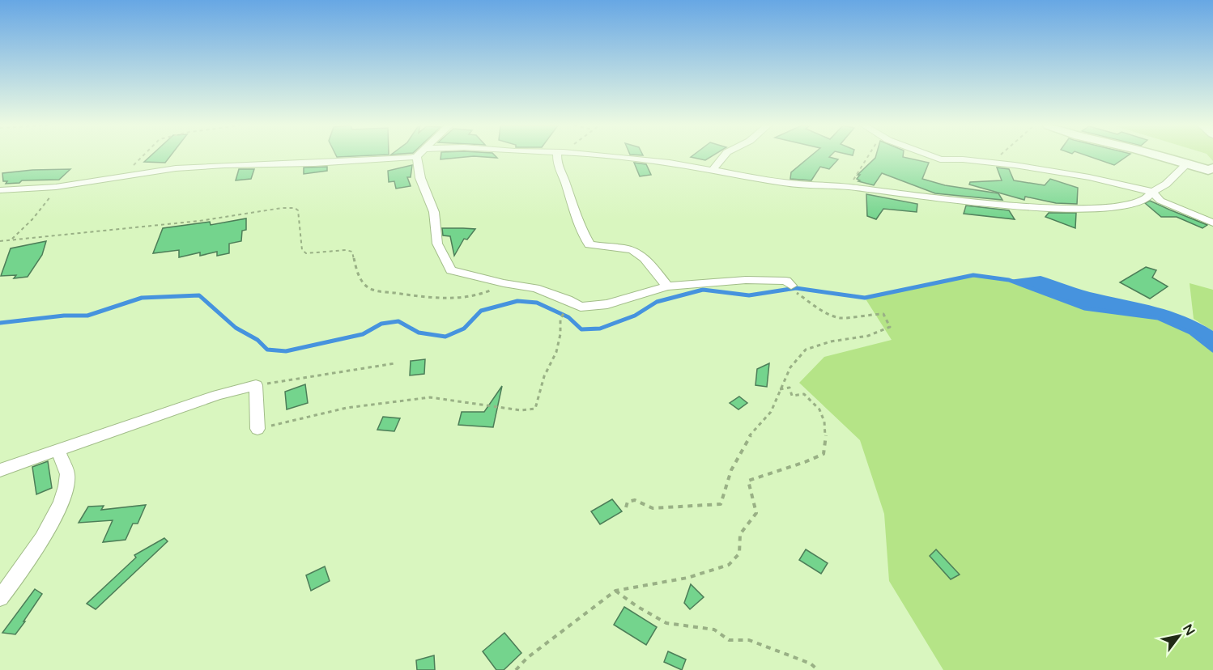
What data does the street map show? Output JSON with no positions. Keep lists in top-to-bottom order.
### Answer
{
  "north": "top right"
}
